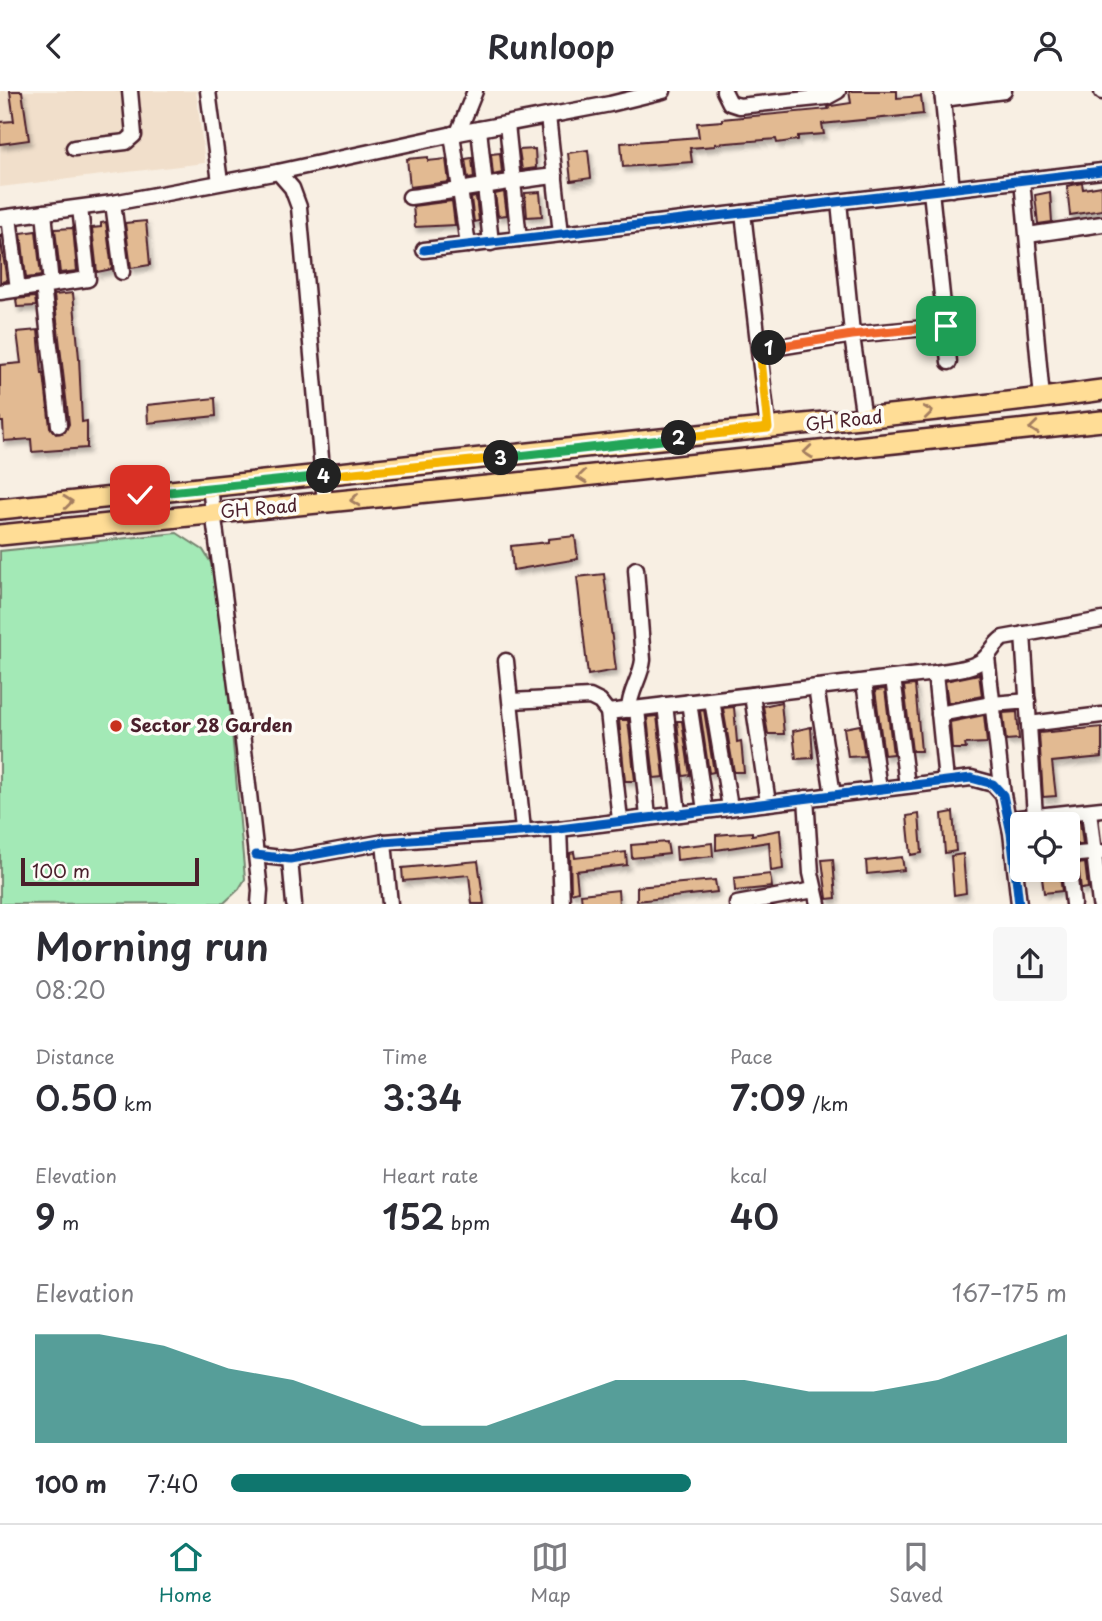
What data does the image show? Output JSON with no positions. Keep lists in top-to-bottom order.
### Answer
{
  "streets": {
    "main road": ["GH Road"]
  },
  "places": ["Sector 28 Garden"],
  "scale_bar": "100 m",
  "page": {
    "header": "Runloop",
    "pins": [
      "1",
      "2",
      "3",
      "4"
    ],
    "scale": "100 m",
    "heading": ["Morning run", "08:20"],
    "stats": [
      ["Distance", "0.50 km"],
      ["Time", "3:34"],
      ["Pace", "7:09 /km"],
      ["Elevation", "9 m"],
      ["Heart rate", "152 bpm"],
      ["kcal", "40"]
    ],
    "chart": ["Elevation", "167–175 m"],
    "list": [
      {
        "name": "100 m",
        "note": "7:40"
      }
    ],
    "tabs": ["Home", "Map", "Saved"]
  }
}
